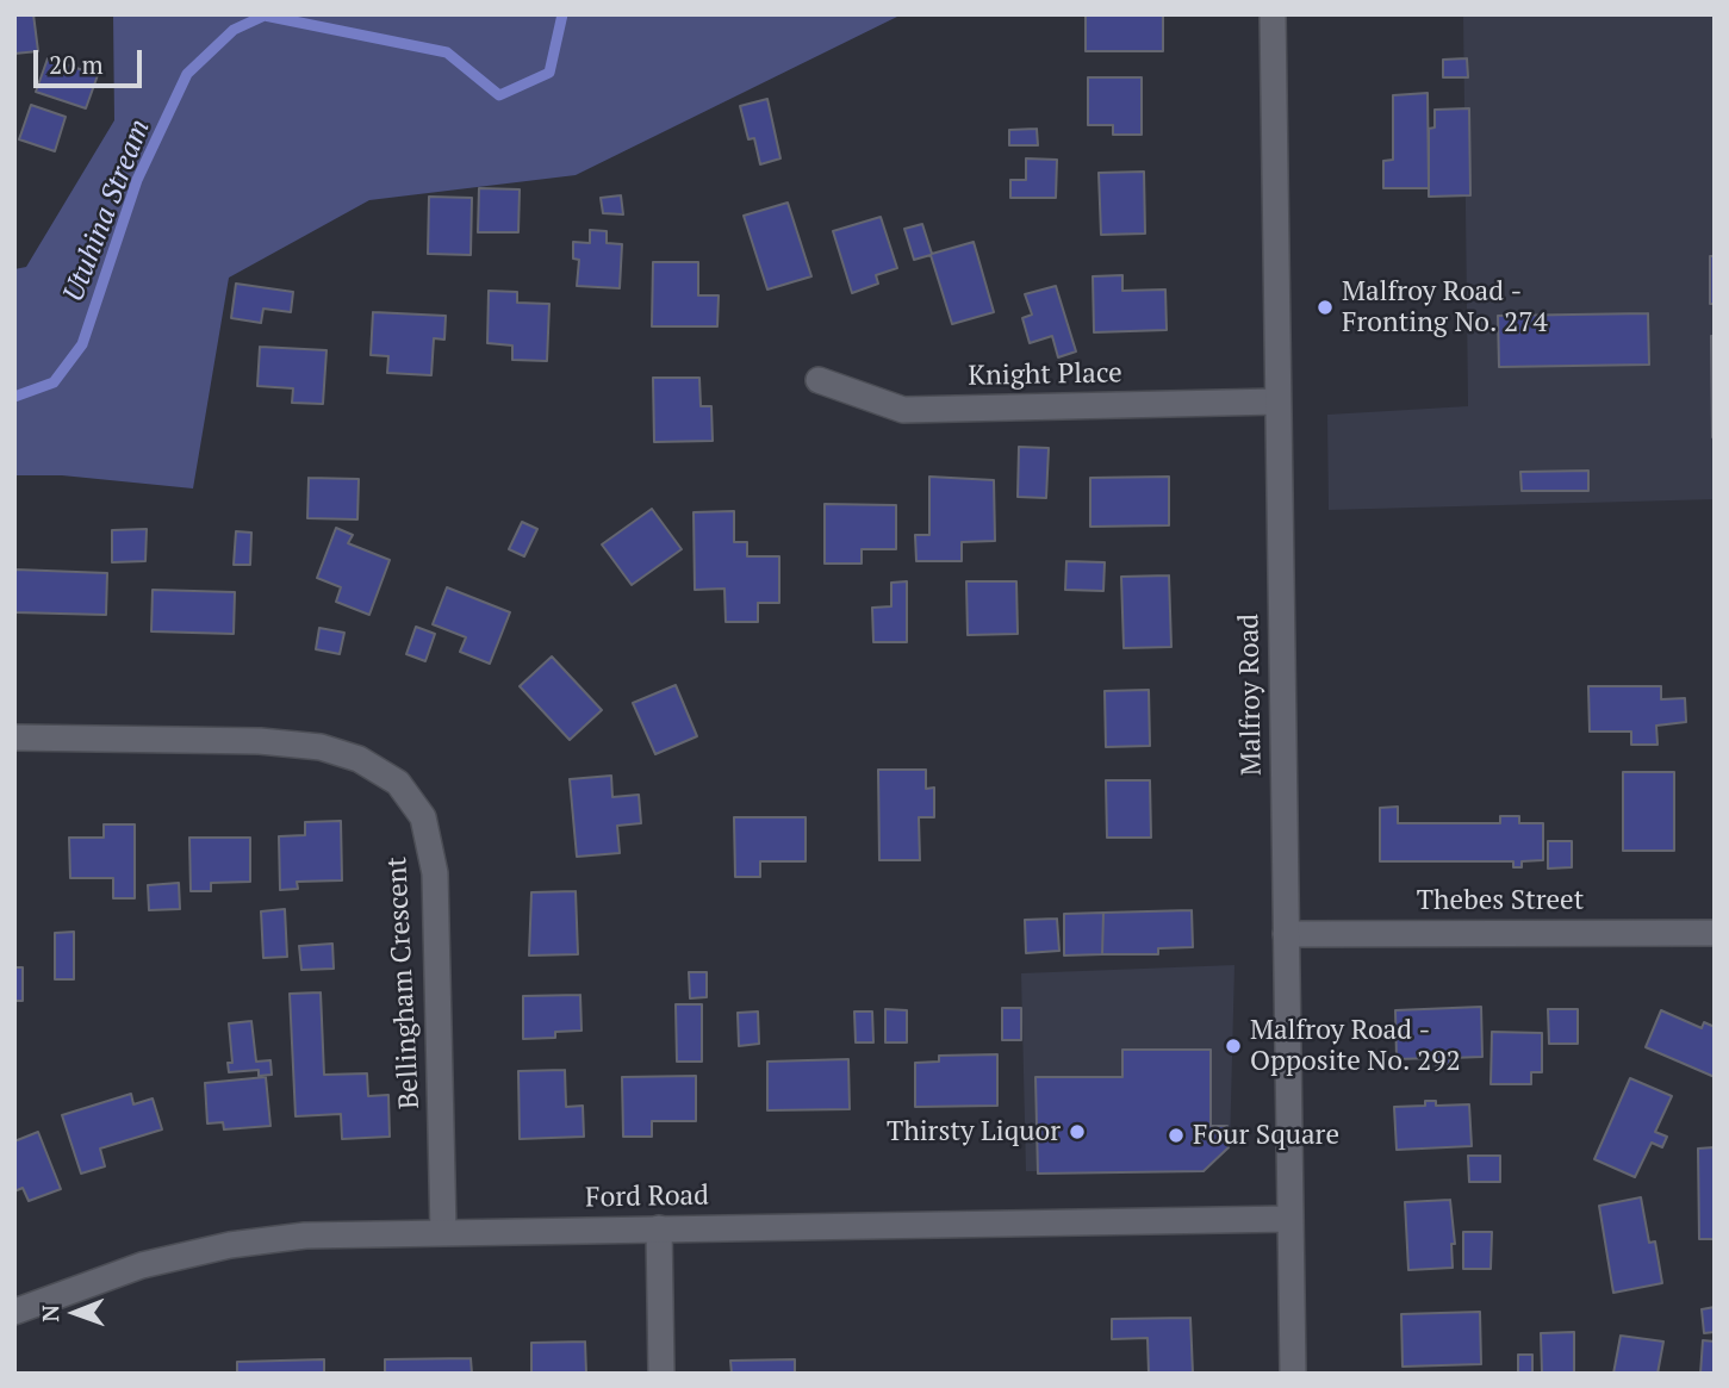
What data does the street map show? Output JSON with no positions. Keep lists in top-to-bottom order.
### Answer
{
  "streets": {
    "street": [
      "Knight Place",
      "Malfroy Road",
      "Thebes Street",
      "Bellingham Crescent",
      "Ford Road"
    ]
  },
  "crossings": [
    ["Knight Place", "Malfroy Road"],
    ["Malfroy Road", "Thebes Street"],
    ["Malfroy Road", "Ford Road"],
    ["Bellingham Crescent", "Ford Road"]
  ],
  "water": ["Utuhina Stream"],
  "places": [
    "Malfroy Road - Fronting No. 274",
    "Malfroy Road - Opposite No. 292",
    "Thirsty Liquor",
    "Four Square"
  ],
  "scale_bar": "20 m",
  "north": "left"
}
